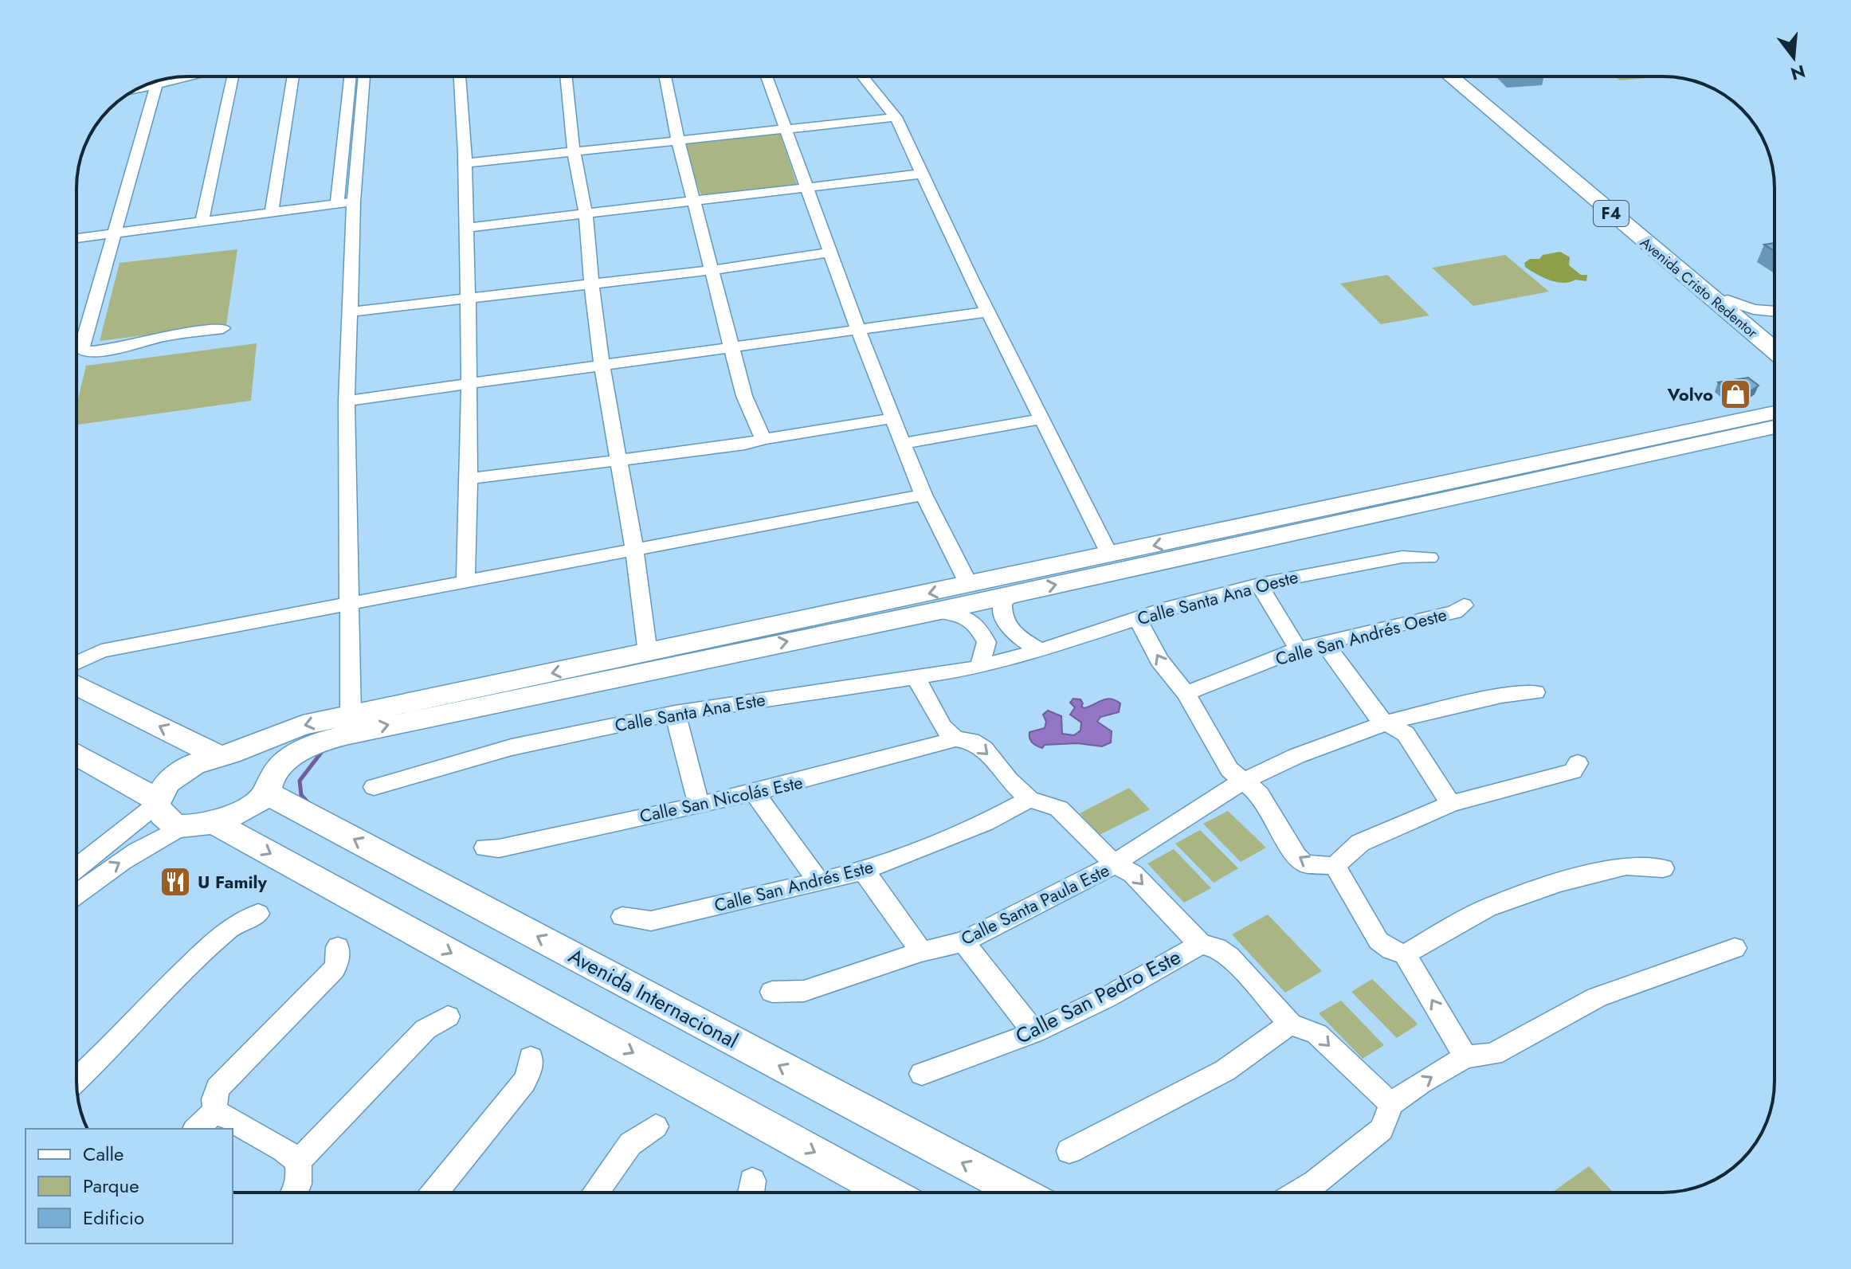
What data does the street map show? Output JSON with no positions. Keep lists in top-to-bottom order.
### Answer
{
  "streets": {
    "highway": ["F4", "Avenida Cristo Redentor"],
    "main road": ["Avenida Internacional"],
    "street": [
      "Calle Santa Ana Oeste",
      "Calle San Andrés Oeste",
      "Calle Santa Ana Este",
      "Calle San Nicolás Este",
      "Calle San Andrés Este",
      "Calle Santa Paula Este",
      "Calle San Pedro Este"
    ]
  },
  "crossings": [
    ["Calle Santa Ana Oeste", "Calle Santa Ana Este"]
  ],
  "places": {
    "shop": ["Volvo"],
    "restaurant": ["U Family"]
  },
  "legend": ["Calle", "Parque", "Edificio"],
  "north": "bottom"
}
